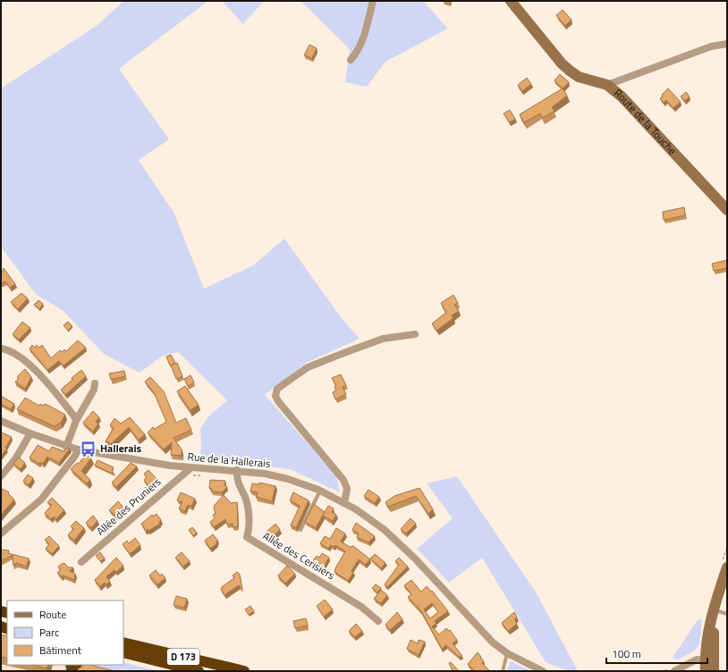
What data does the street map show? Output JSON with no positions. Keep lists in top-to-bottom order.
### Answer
{
  "streets": {
    "highway": ["D 173"],
    "street": [
      "Route de la Touche",
      "Rue de la Hallerais",
      "Allée des Pruniers",
      "Allée des Cerisiers"
    ]
  },
  "crossings": [
    ["Rue de la Hallerais", "Allée des Pruniers"],
    ["Rue de la Hallerais", "Allée des Cerisiers"]
  ],
  "places": {
    "bus stop": ["Hallerais"]
  },
  "legend": ["Route", "Parc", "Bâtiment"],
  "scale_bar": "100 m"
}
